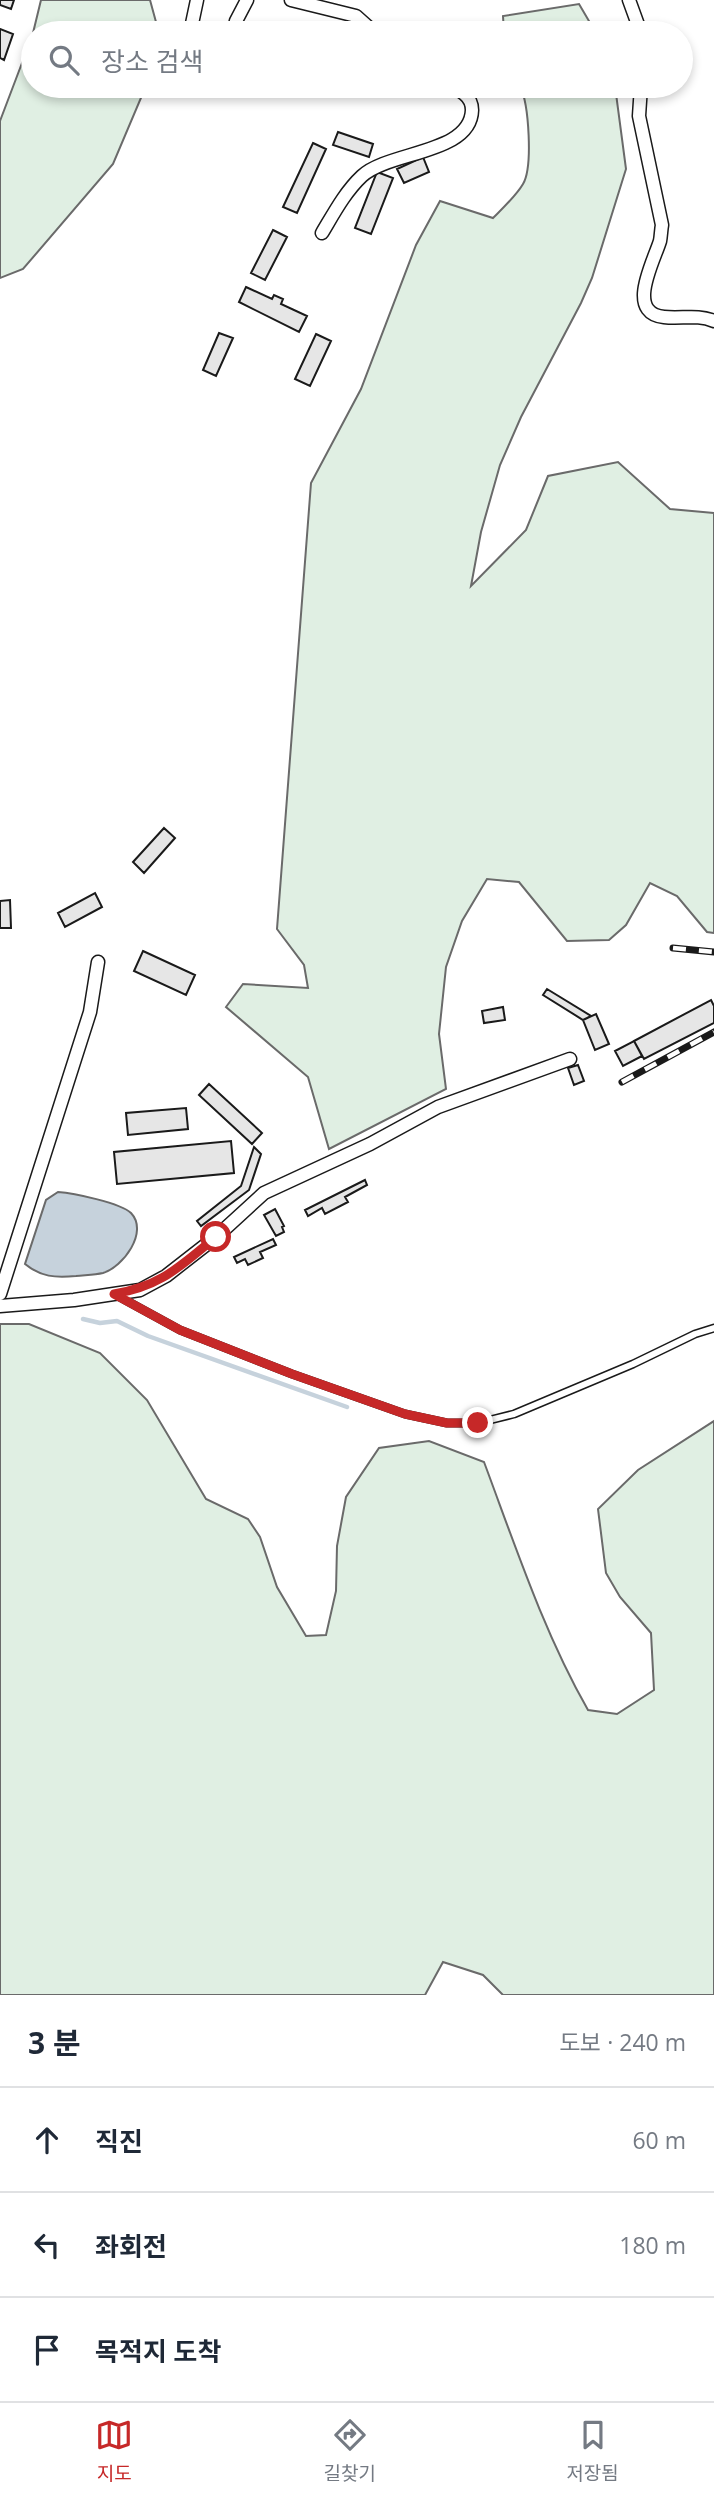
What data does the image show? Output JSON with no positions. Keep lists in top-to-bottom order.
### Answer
{
  "page": {
    "search": "장소 검색",
    "heading": ["3 분", "도보 · 240 m"],
    "list": [
      ["직진", "60 m"],
      ["좌회전", "180 m"],
      "목적지 도착"
    ],
    "nav": ["지도", "길찾기", "저장됨"]
  }
}
